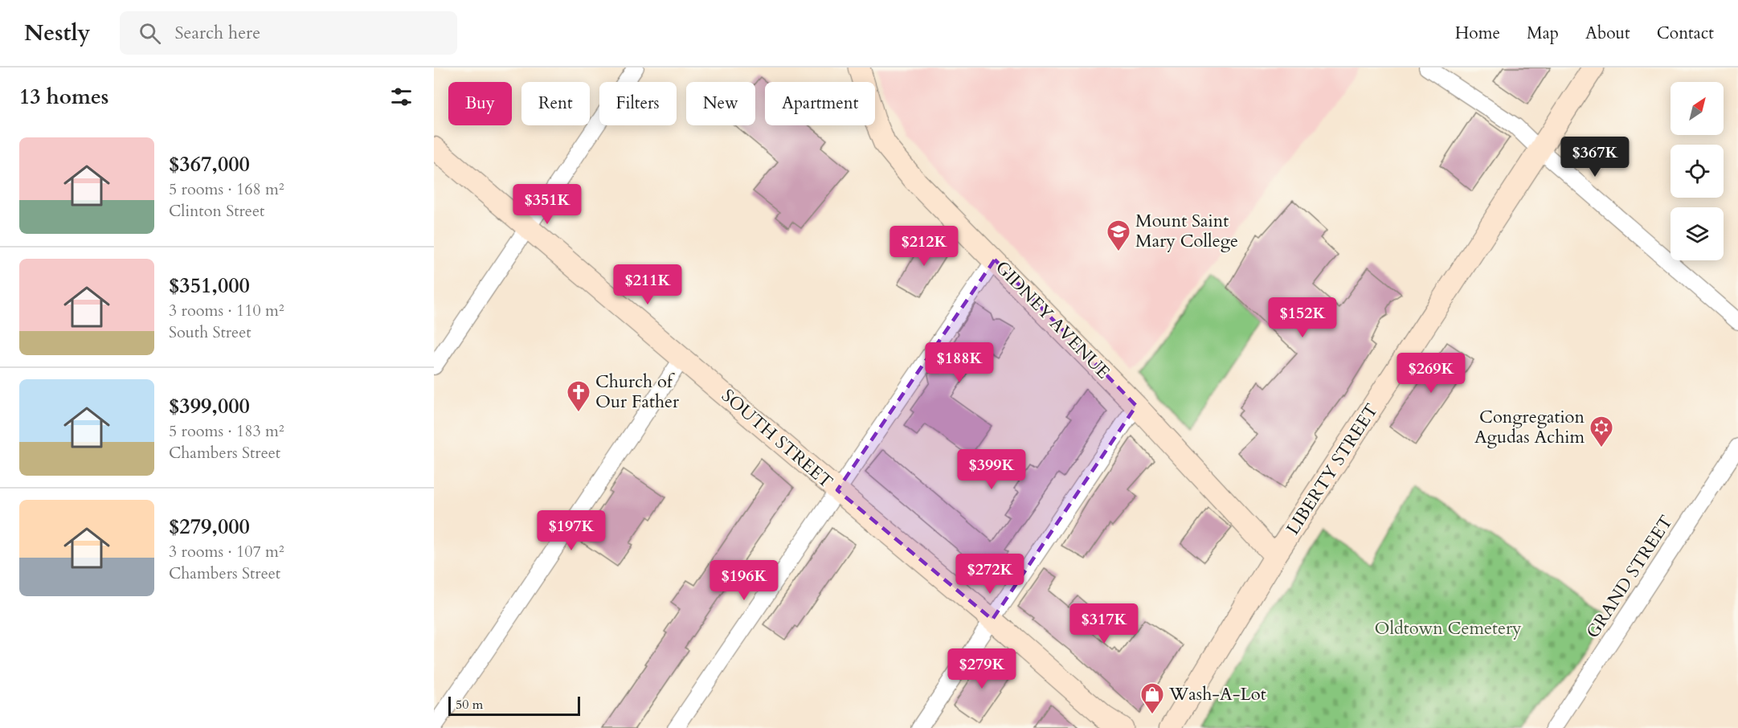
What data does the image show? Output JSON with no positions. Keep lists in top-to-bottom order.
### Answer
{
  "streets": {
    "street": [
      "GIDNEY AVENUE",
      "SOUTH STREET",
      "LIBERTY STREET",
      "GRAND STREET"
    ]
  },
  "crossings": [
    ["GIDNEY AVENUE", "LIBERTY STREET"]
  ],
  "parks": ["Oldtown Cemetery"],
  "places": {
    "school or university": ["Mount Saint Mary College"],
    "church": ["Church of Our Father"],
    "synagogue": ["Congregation Agudas Achim"],
    "shop": ["Wash-A-Lot"]
  },
  "scale_bar": "50 m",
  "north": "top right",
  "page": {
    "header": "Nestly",
    "search": "Search here",
    "nav": [
      "Home",
      "Map",
      "About",
      "Contact"
    ],
    "heading": "13 homes",
    "chip": [
      "Buy",
      "Rent",
      "Filters",
      "New",
      "Apartment"
    ],
    "list": [
      {
        "name": "$367,000",
        "note": "5 rooms · 168 m² · Clinton Street"
      },
      {
        "name": "$351,000",
        "note": "3 rooms · 110 m² · South Street"
      },
      {
        "name": "$399,000",
        "note": "5 rooms · 183 m² · Chambers Street"
      },
      {
        "name": "$279,000",
        "note": "3 rooms · 107 m² · Chambers Street"
      }
    ],
    "price": [
      "$367K",
      "$351K",
      "$212K",
      "$211K",
      "$152K",
      "$188K",
      "$269K",
      "$399K",
      "$197K",
      "$272K",
      "$196K",
      "$317K",
      "$279K"
    ],
    "scale": "50 m"
  }
}
